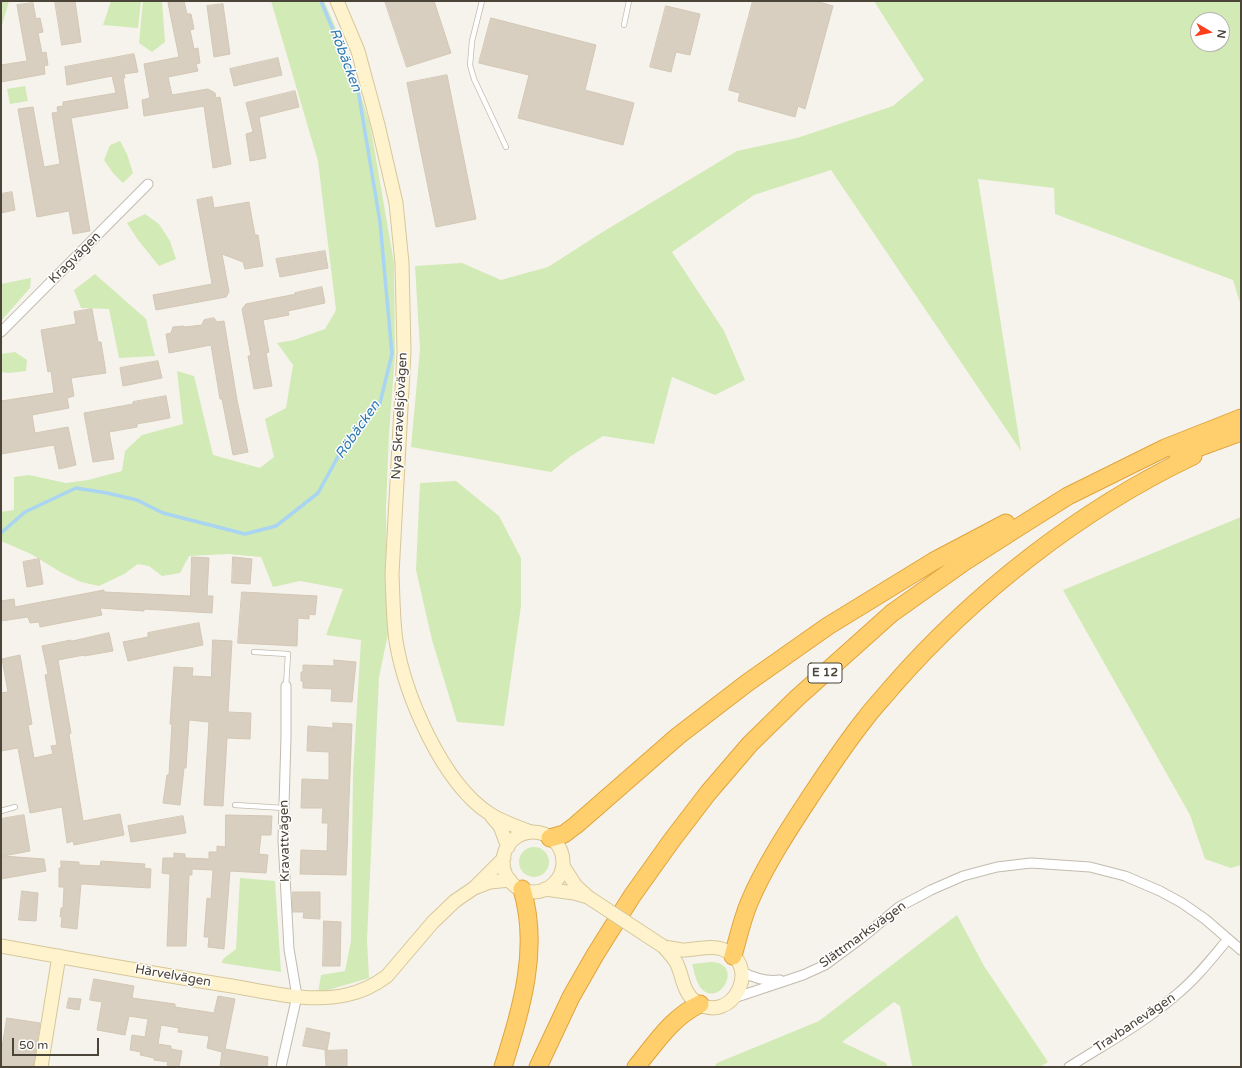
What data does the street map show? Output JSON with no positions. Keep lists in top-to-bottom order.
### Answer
{
  "streets": {
    "highway": ["E 12"],
    "main road": ["Nya Skravelsjövägen", "Härvelvägen"],
    "street": [
      "Kragvägen",
      "Kravattvägen",
      "Slättmarksvägen",
      "Travbanevägen"
    ]
  },
  "crossings": [
    ["Kravattvägen", "Härvelvägen"],
    ["Slättmarksvägen", "Travbanevägen"]
  ],
  "water": ["Röbäcken"],
  "scale_bar": "50 m",
  "north": "right"
}
